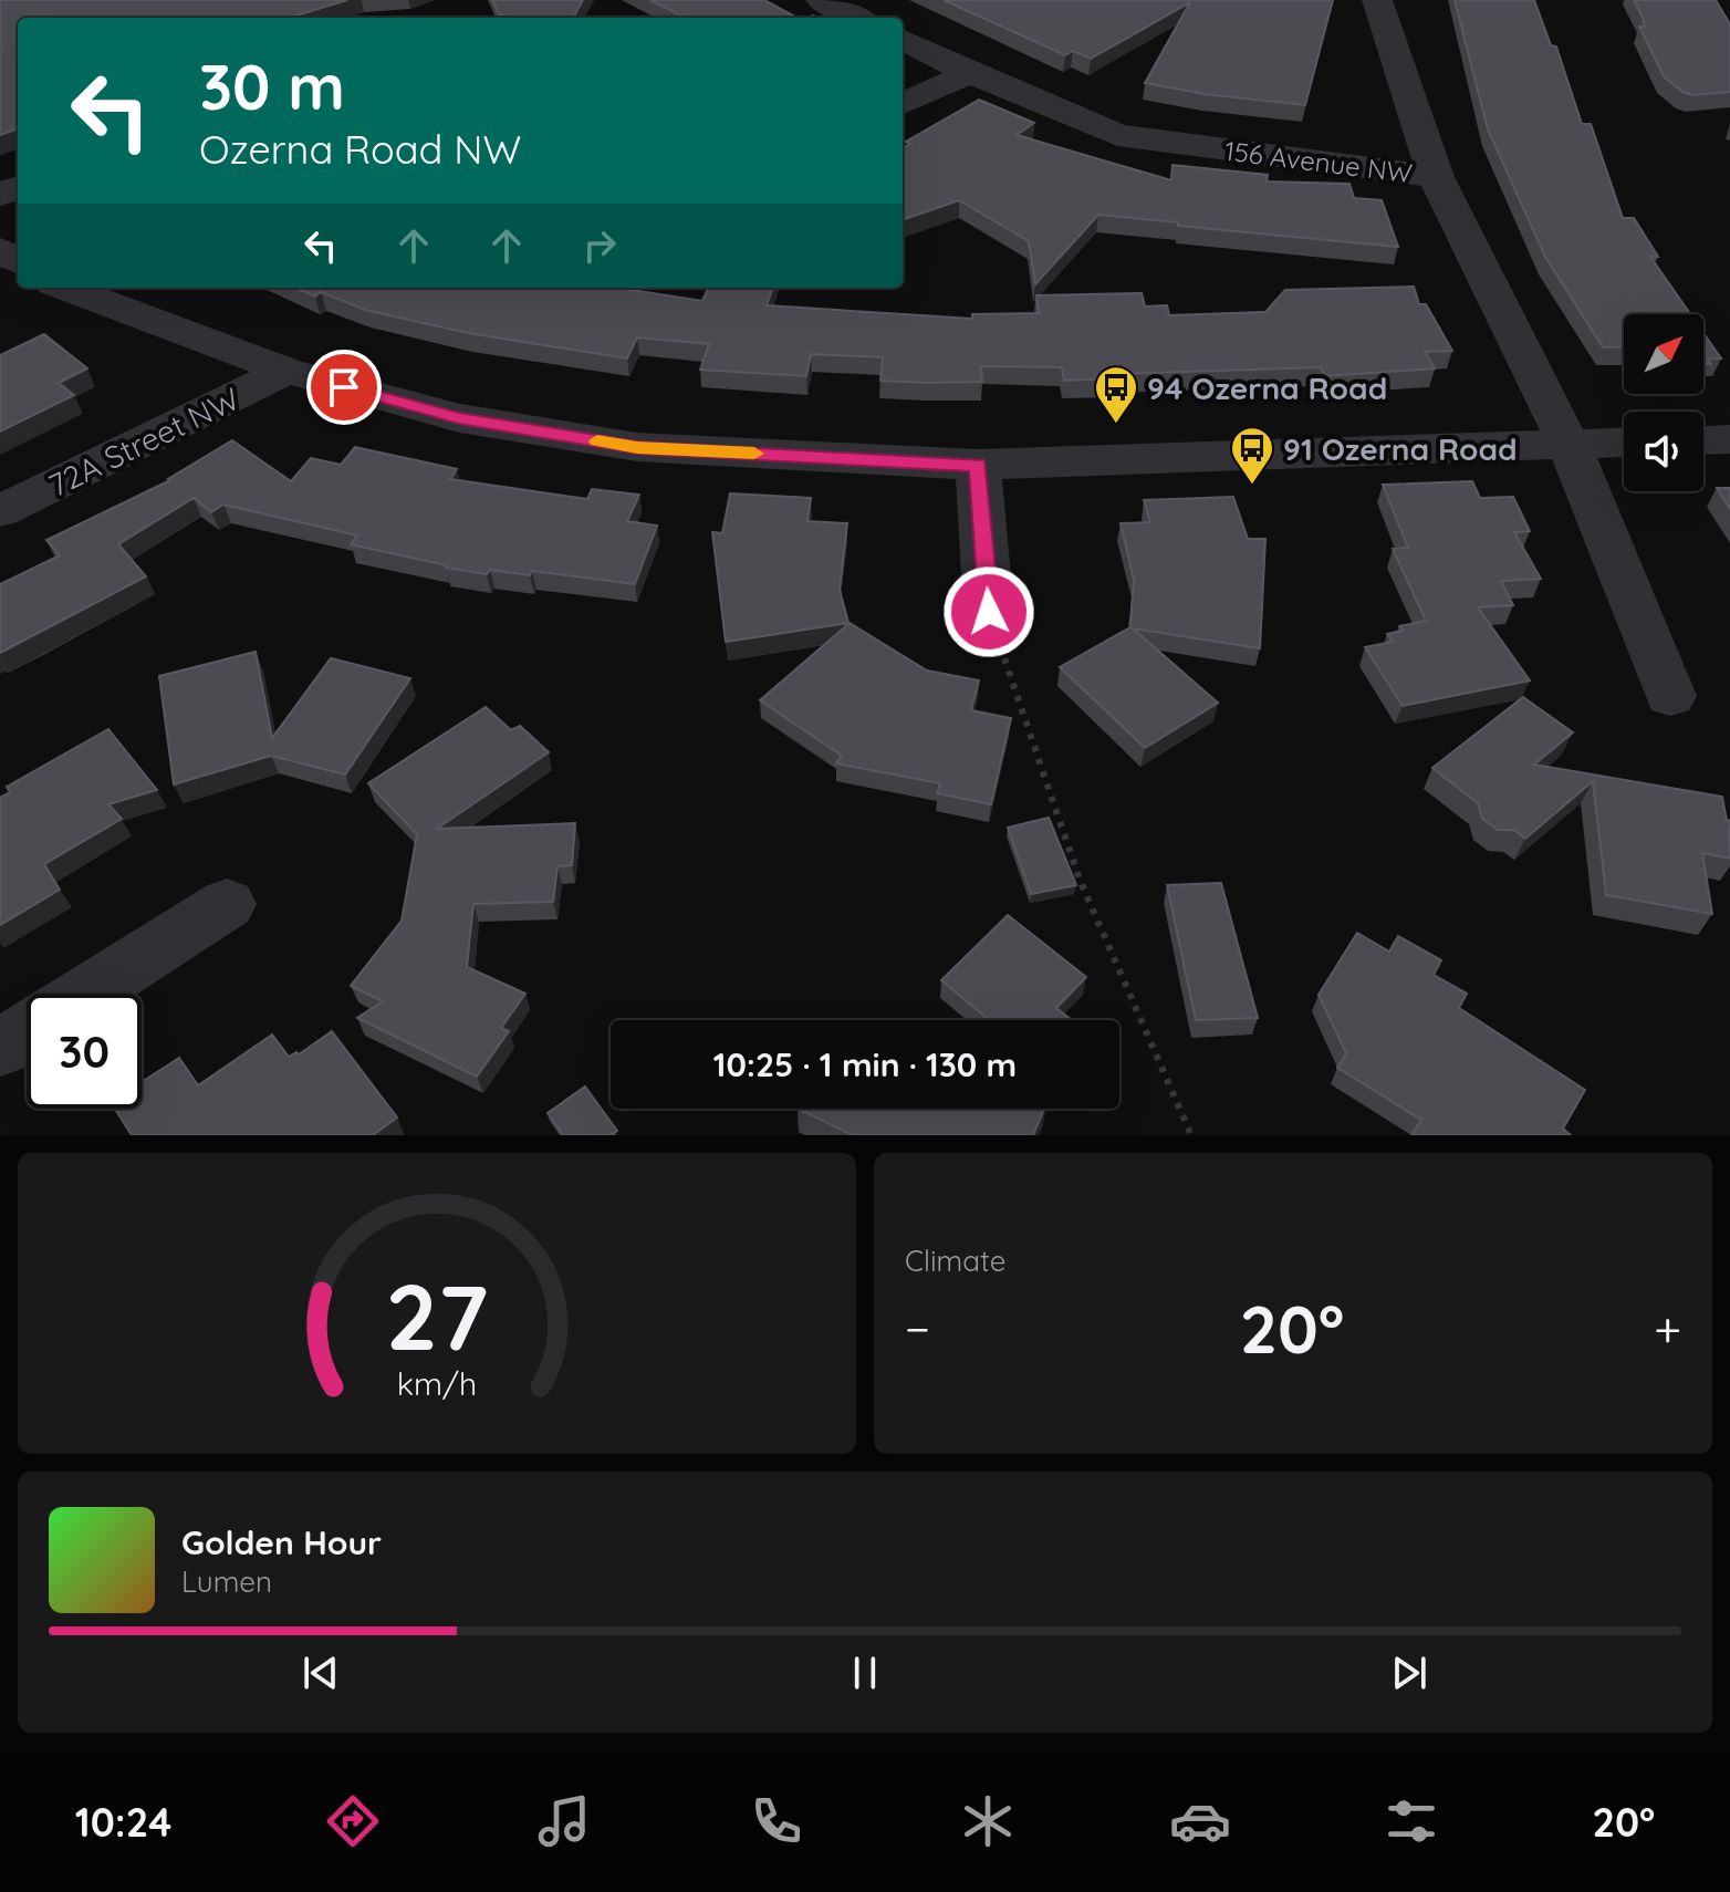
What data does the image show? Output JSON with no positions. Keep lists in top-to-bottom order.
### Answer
{
  "streets": {
    "street": ["156 Avenue NW", "72A Street NW"]
  },
  "places": {
    "bus stop": ["94 Ozerna Road", "91 Ozerna Road"]
  },
  "north": "top right",
  "page": {
    "turn": ["30 m", "Ozerna Road NW"],
    "limit": "30",
    "trip": "10:25 · 1 min · 130 m",
    "tile": "Climate",
    "heat": ["−", "20°", "+"],
    "song": ["Golden Hour", "Lumen"],
    "tabs": ["10:24", "20°"],
    "gauge": ["27", "km/h"]
  }
}
